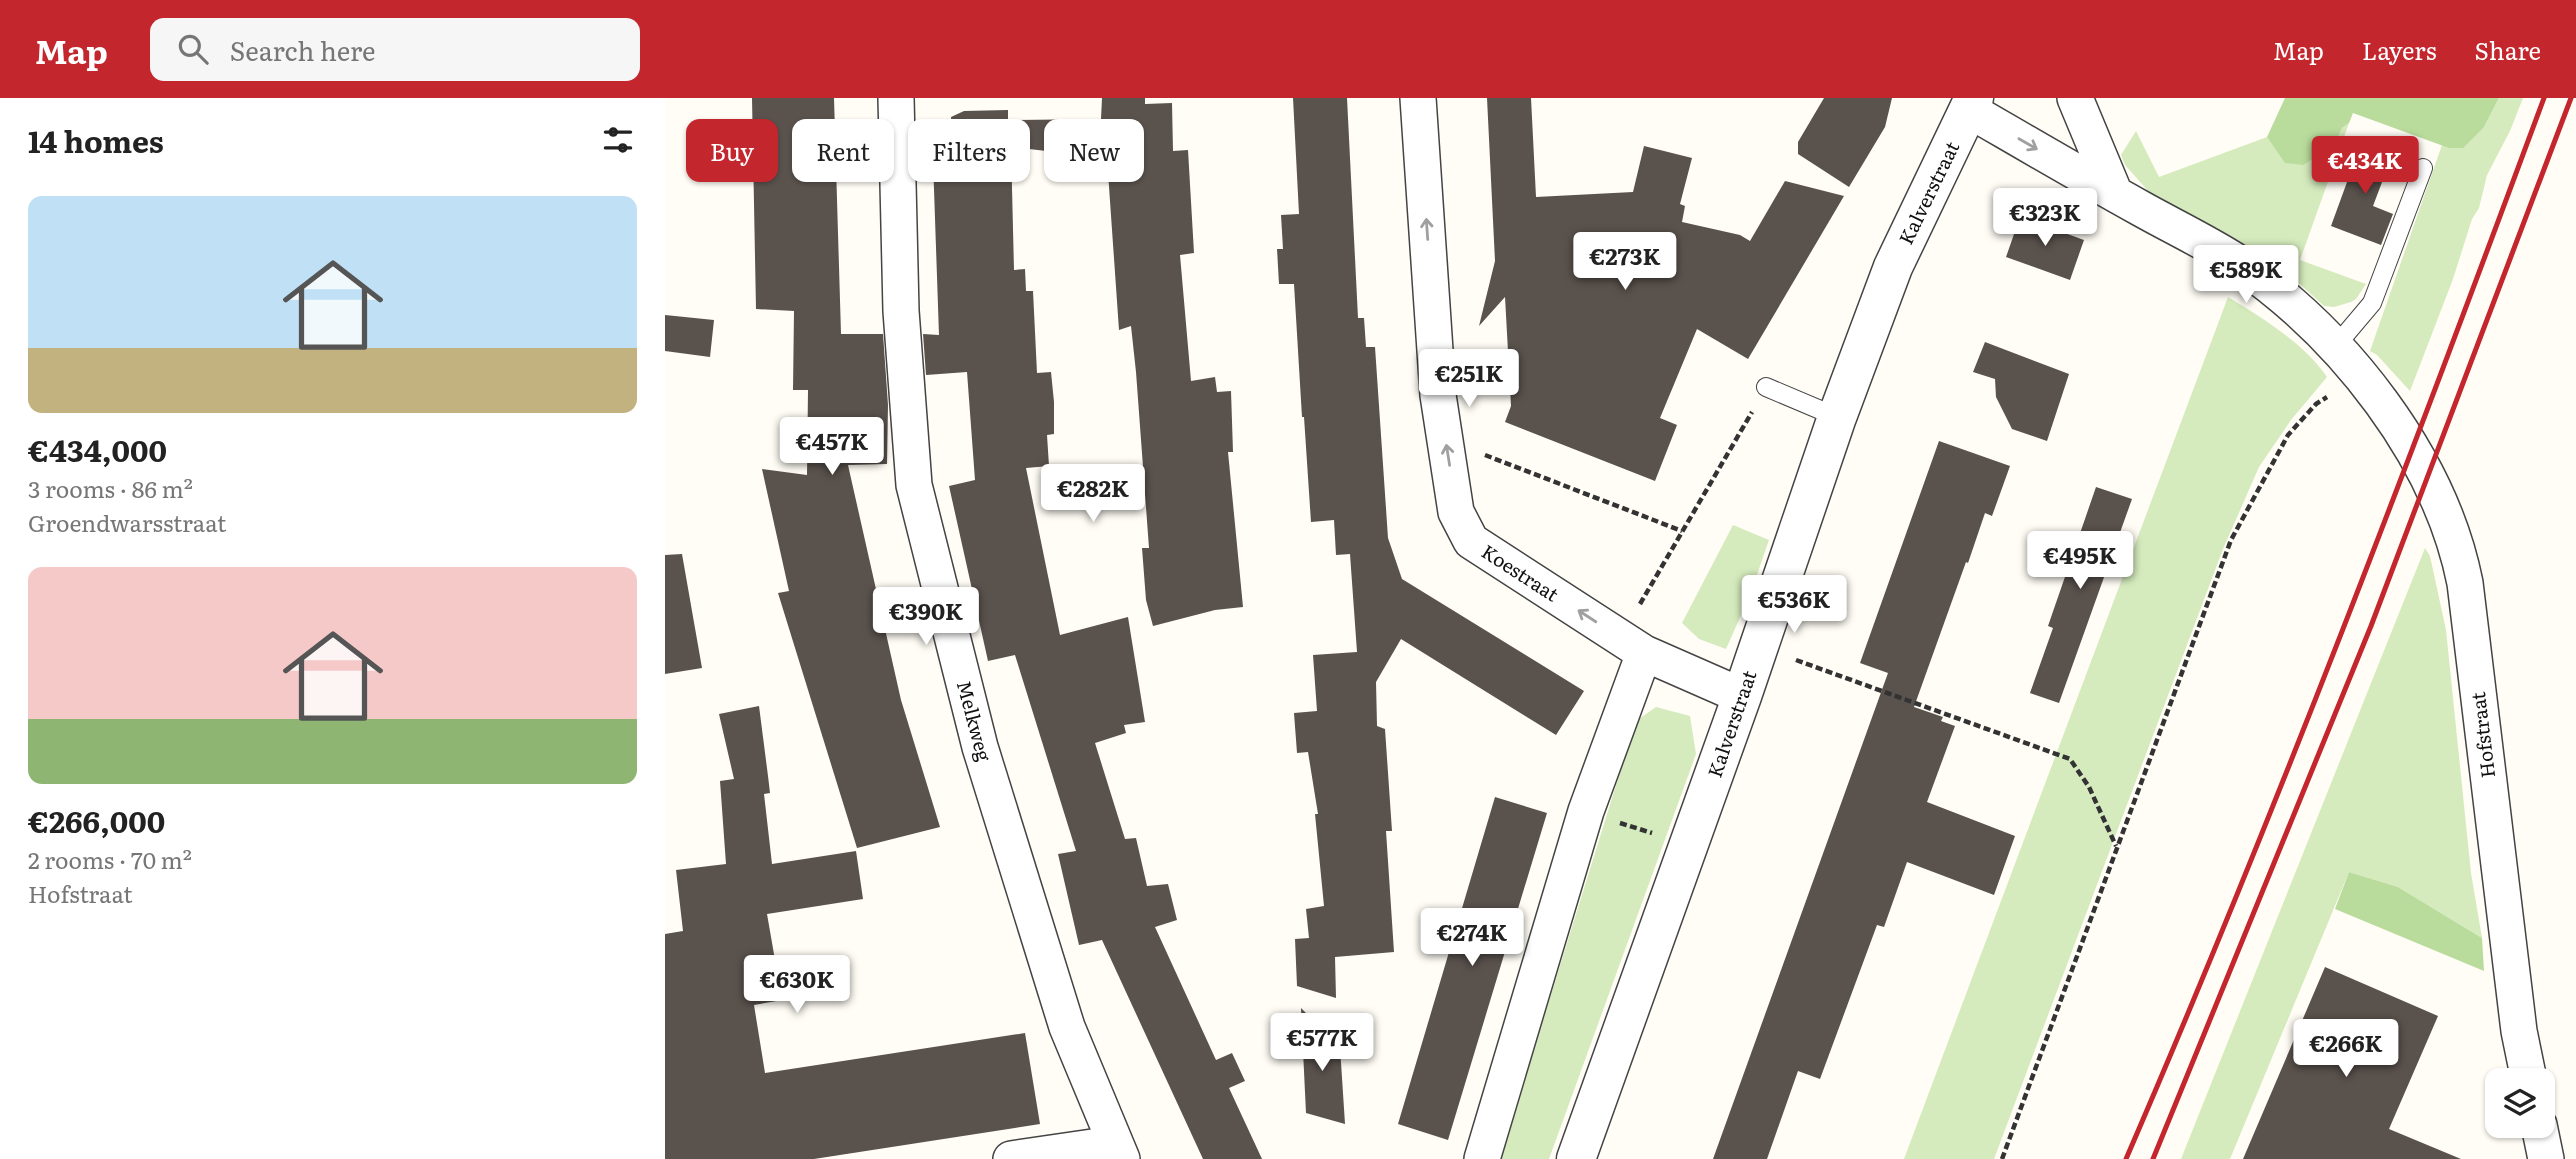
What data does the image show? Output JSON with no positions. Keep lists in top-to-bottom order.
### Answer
{
  "streets": {
    "street": [
      "Kalverstraat",
      "Koestraat",
      "Melkweg",
      "Hofstraat"
    ]
  },
  "crossings": [
    ["Kalverstraat", "Koestraat"],
    ["Kalverstraat", "Hofstraat"]
  ],
  "one_way": ["Koestraat"],
  "page": {
    "header": "Map",
    "search": "Search here",
    "nav": ["Map", "Layers", "Share"],
    "heading": "14 homes",
    "chip": [
      "Buy",
      "Rent",
      "Filters",
      "New"
    ],
    "price": [
      "€434K",
      "€323K",
      "€273K",
      "€589K",
      "€251K",
      "€457K",
      "€282K",
      "€495K",
      "€536K",
      "€390K",
      "€274K",
      "€630K",
      "€577K",
      "€266K"
    ],
    "list": [
      {
        "name": "€434,000",
        "note": "3 rooms · 86 m² · Groendwarsstraat"
      },
      {
        "name": "€266,000",
        "note": "2 rooms · 70 m² · Hofstraat"
      }
    ]
  }
}
